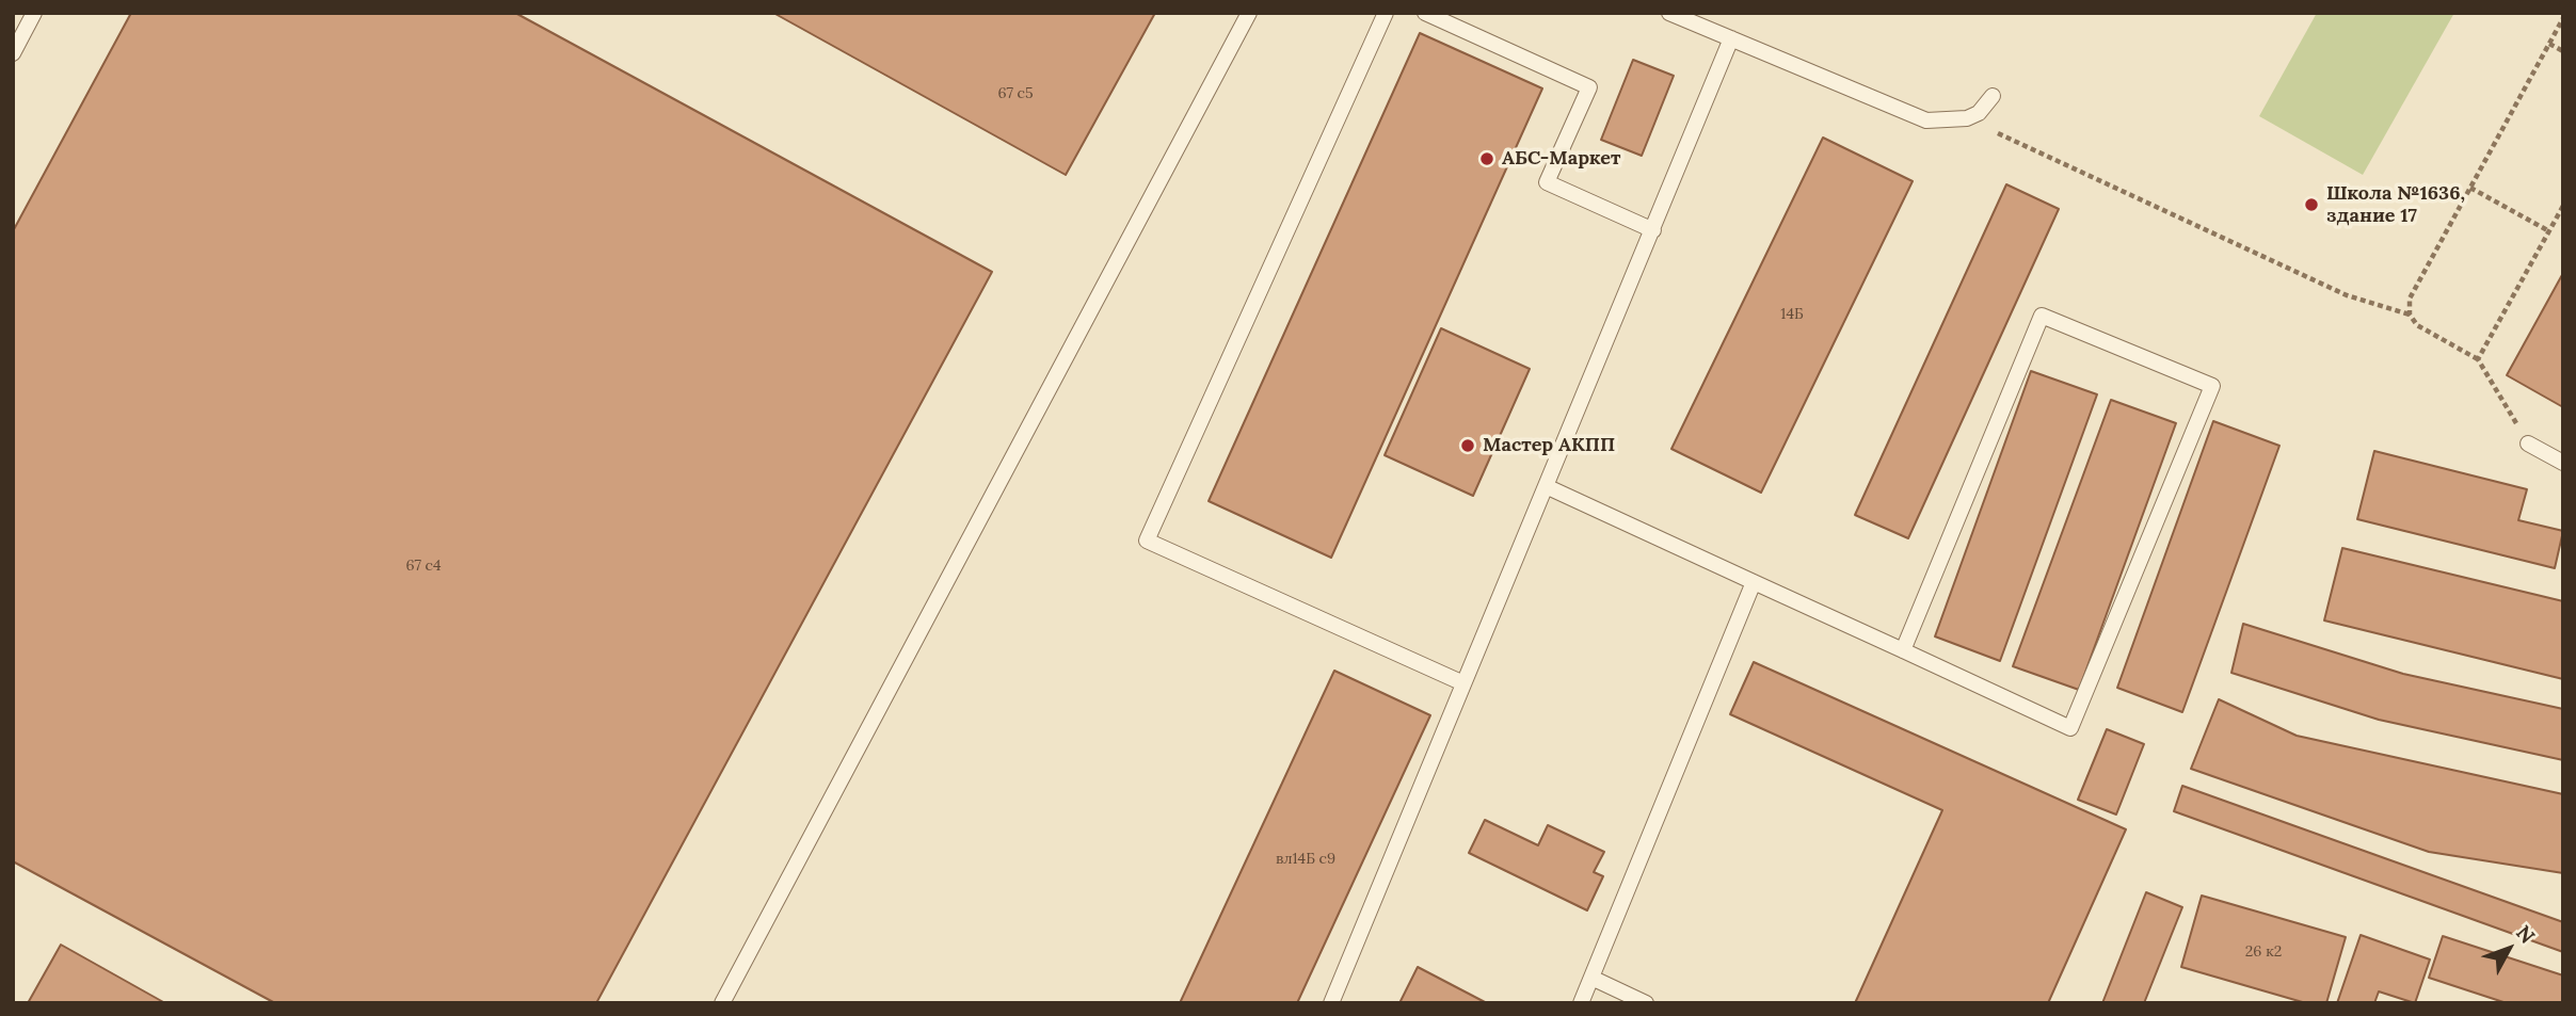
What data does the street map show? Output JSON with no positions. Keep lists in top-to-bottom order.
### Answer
{
  "places": ["АБС-Маркет", "Школа №1636, здание 17", "Мастер АКПП"],
  "house_numbers": [
    "67 с5",
    "14Б",
    "67 с4",
    "вл14Б с9",
    "26 к2"
  ],
  "north": "top right"
}
